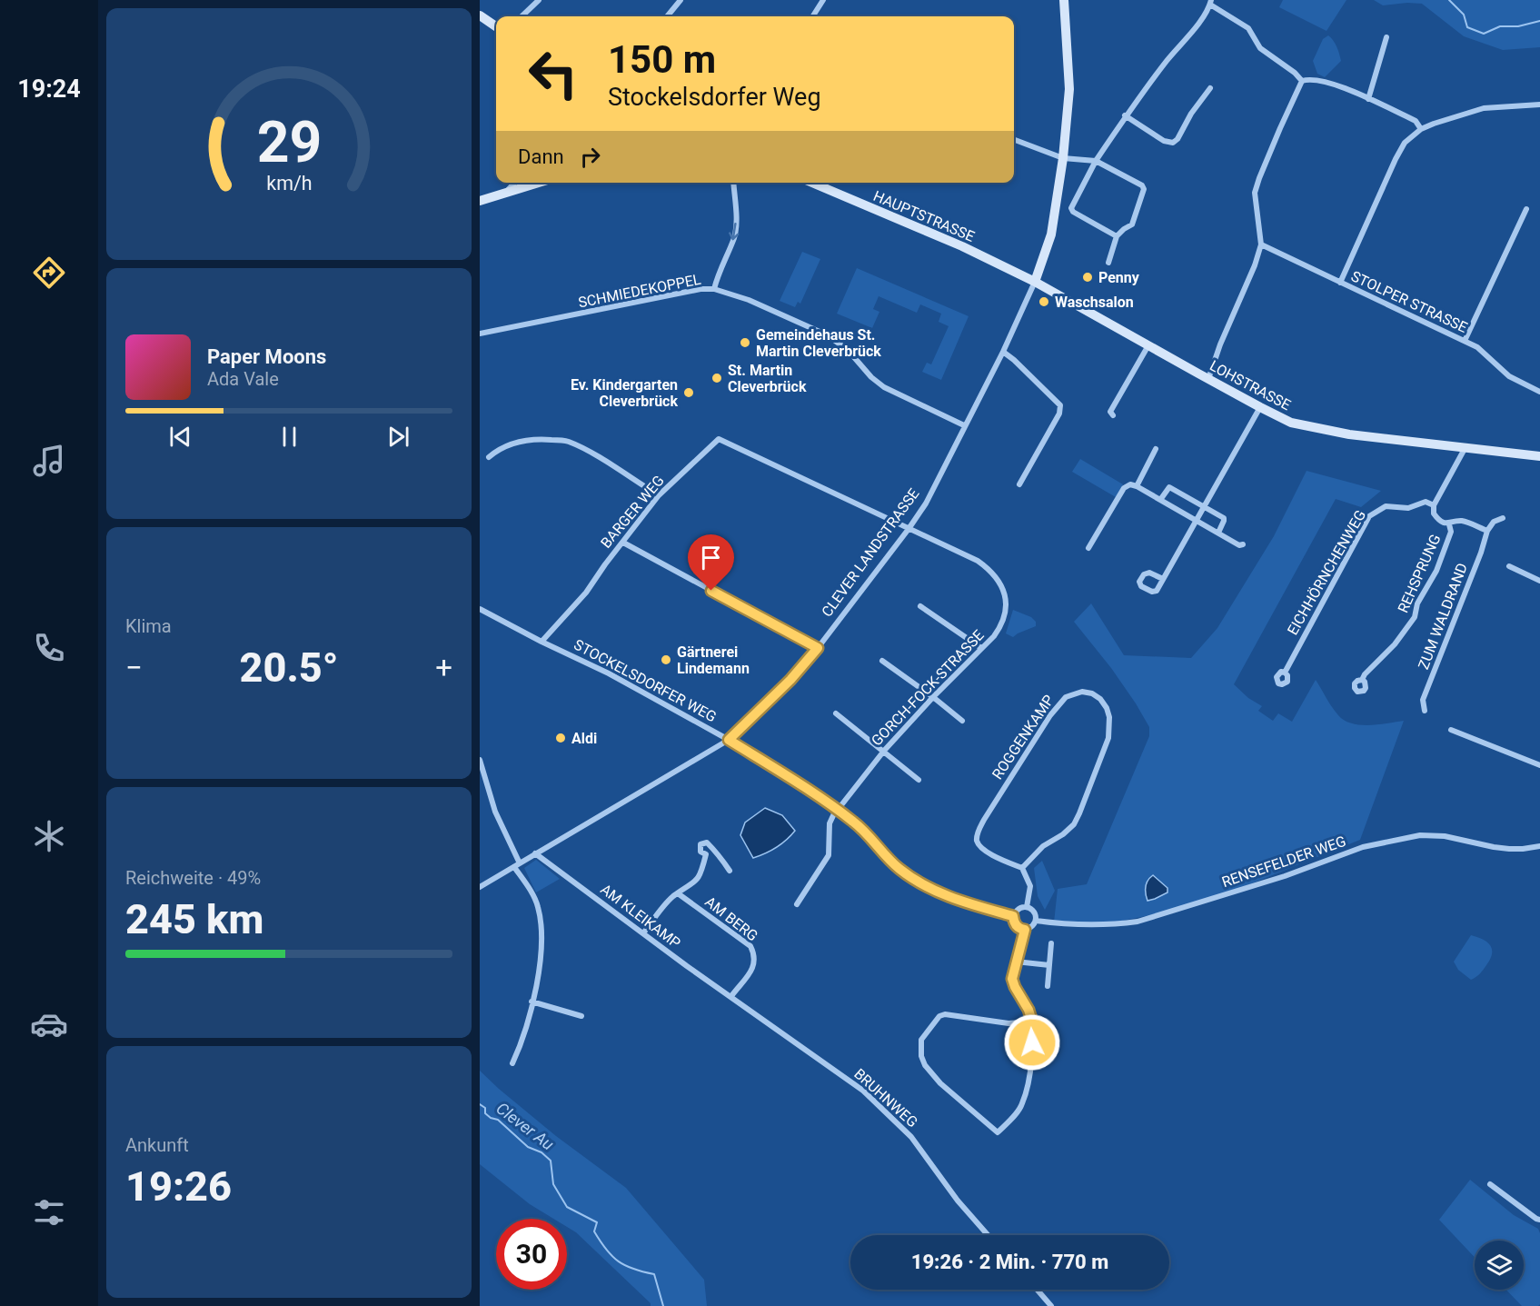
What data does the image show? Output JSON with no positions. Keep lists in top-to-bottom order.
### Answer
{
  "streets": {
    "main road": ["HAUPTSTRASSE", "LOHSTRASSE", "CLEVER LANDSTRASSE"],
    "street": [
      "SCHMIEDEKOPPEL",
      "STOLPER STRASSE",
      "BARGER WEG",
      "EICHHÖRNCHENWEG",
      "REHSPRUNG",
      "ZUM WALDRAND",
      "STOCKELSDORFER WEG",
      "GORCH-FOCK-STRASSE",
      "ROGGENKAMP",
      "RENSEFELDER WEG",
      "AM KLEIKAMP",
      "AM BERG",
      "BRUHNWEG"
    ]
  },
  "crossings": [
    ["HAUPTSTRASSE", "LOHSTRASSE"],
    ["HAUPTSTRASSE", "CLEVER LANDSTRASSE"],
    ["SCHMIEDEKOPPEL", "CLEVER LANDSTRASSE"],
    ["LOHSTRASSE", "CLEVER LANDSTRASSE"],
    ["BARGER WEG", "CLEVER LANDSTRASSE"],
    ["BARGER WEG", "STOCKELSDORFER WEG"],
    ["BARGER WEG", "GORCH-FOCK-STRASSE"],
    ["CLEVER LANDSTRASSE", "STOCKELSDORFER WEG"],
    ["CLEVER LANDSTRASSE", "GORCH-FOCK-STRASSE"],
    ["CLEVER LANDSTRASSE", "AM KLEIKAMP"],
    ["STOCKELSDORFER WEG", "GORCH-FOCK-STRASSE"],
    ["STOCKELSDORFER WEG", "RENSEFELDER WEG"],
    ["AM KLEIKAMP", "AM BERG"],
    ["AM KLEIKAMP", "BRUHNWEG"],
    ["AM BERG", "BRUHNWEG"]
  ],
  "water": ["Clever Au"],
  "places": [
    "Penny",
    "Waschsalon",
    "Gemeindehaus St. Martin Cleverbrück",
    "St. Martin Cleverbrück",
    "Ev. Kindergarten Cleverbrück",
    "Gärtnerei Lindemann",
    "Aldi"
  ],
  "page": {
    "tabs": "19:24",
    "turn": ["150 m", "Stockelsdorfer Weg"],
    "then": "Dann",
    "song": ["Paper Moons", "Ada Vale"],
    "tile": [
      "Klima",
      ["Reichweite · 49%", "245 km"],
      ["Ankunft", "19:26"]
    ],
    "heat": ["−", "20.5°", "+"],
    "limit": "30",
    "trip": "19:26 · 2 Min. · 770 m",
    "gauge": ["29", "km/h"]
  }
}
